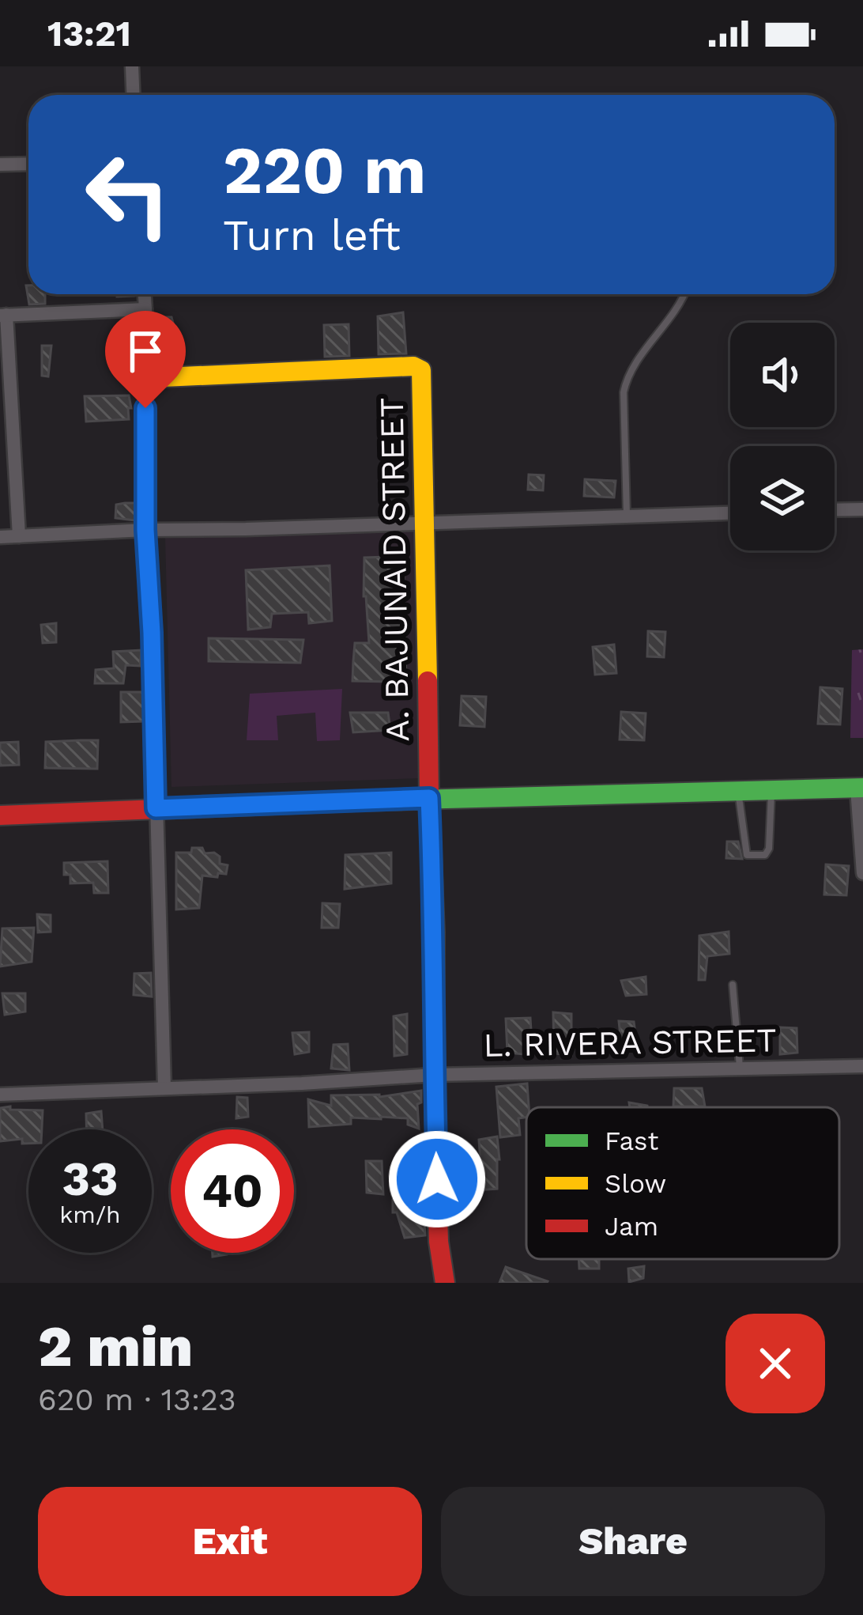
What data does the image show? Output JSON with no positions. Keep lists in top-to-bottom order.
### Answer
{
  "streets": {
    "main road": ["A. BAJUNAID STREET"],
    "street": ["L. RIVERA STREET"]
  },
  "crossings": [
    ["A. BAJUNAID STREET", "L. RIVERA STREET"]
  ],
  "legend": ["Fast", "Slow", "Jam"],
  "page": {
    "status": "13:21",
    "turn": ["220 m", "Turn left"],
    "speed": "33 km/h",
    "limit": "40",
    "heading": ["2 min", "620 m · 13:23"],
    "buttons": ["Exit", "Share"]
  }
}
